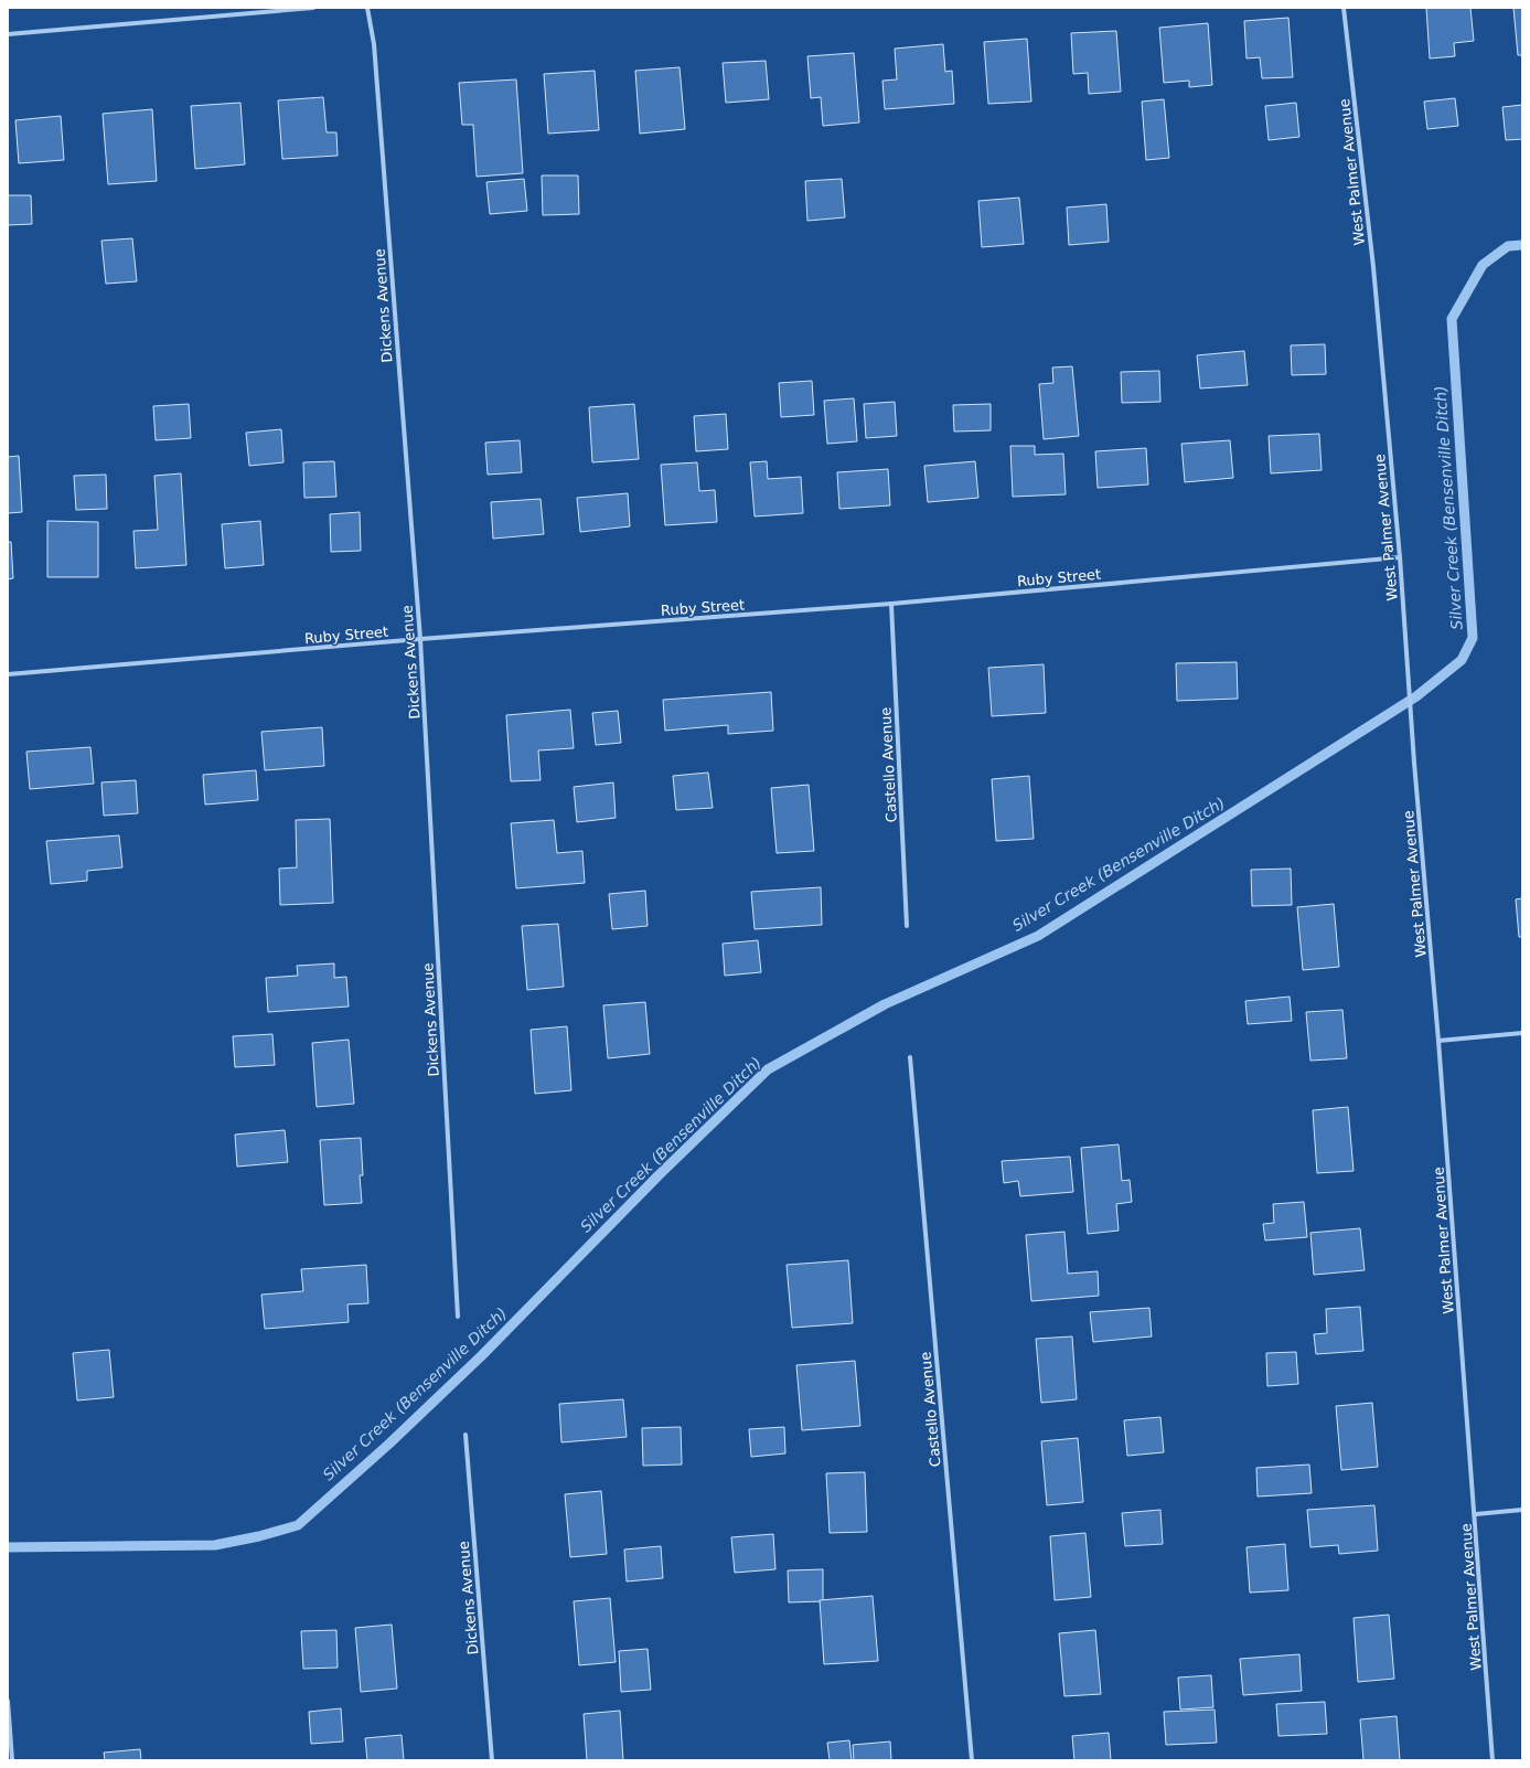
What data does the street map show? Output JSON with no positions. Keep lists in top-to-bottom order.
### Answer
{
  "streets": {
    "street": [
      "West Palmer Avenue",
      "Dickens Avenue",
      "Ruby Street",
      "Castello Avenue"
    ]
  },
  "crossings": [
    ["West Palmer Avenue", "Ruby Street"],
    ["Dickens Avenue", "Ruby Street"],
    ["Ruby Street", "Castello Avenue"]
  ],
  "water": ["Silver Creek (Bensenville Ditch)"]
}
